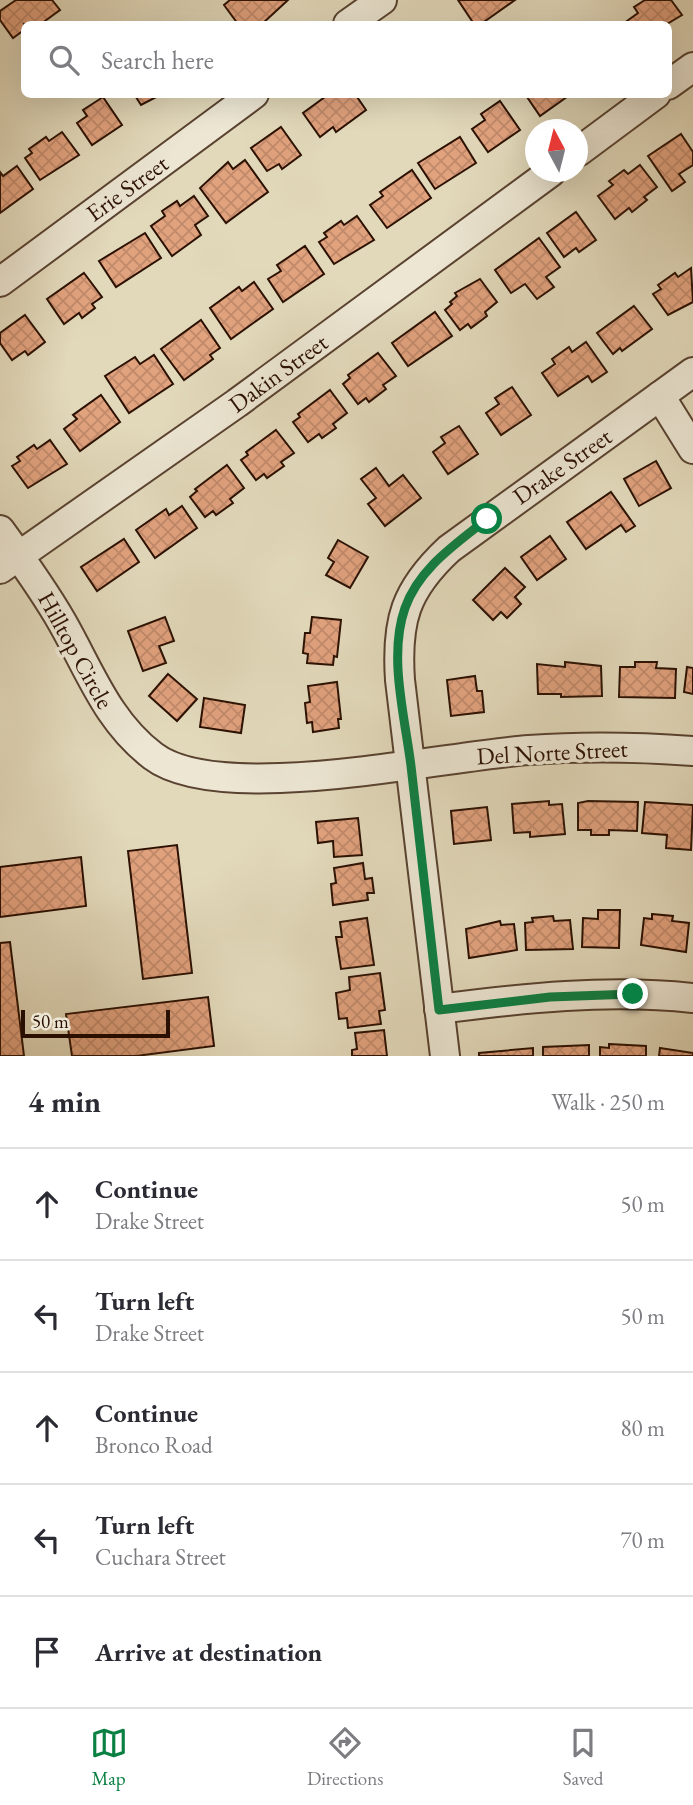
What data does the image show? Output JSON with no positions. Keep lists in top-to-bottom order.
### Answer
{
  "streets": {
    "street": [
      "Erie Street",
      "Dakin Street",
      "Drake Street",
      "Hilltop Circle",
      "Del Norte Street"
    ]
  },
  "crossings": [
    ["Dakin Street", "Hilltop Circle"],
    ["Drake Street", "Hilltop Circle"],
    ["Drake Street", "Del Norte Street"],
    ["Hilltop Circle", "Del Norte Street"]
  ],
  "scale_bar": "50 m",
  "north": "top",
  "page": {
    "search": "Search here",
    "scale": "50 m",
    "heading": ["4 min", "Walk · 250 m"],
    "list": [
      ["Continue", "Drake Street", "50 m"],
      ["Turn left", "Drake Street", "50 m"],
      ["Continue", "Bronco Road", "80 m"],
      ["Turn left", "Cuchara Street", "70 m"],
      "Arrive at destination"
    ],
    "nav": ["Map", "Directions", "Saved"]
  }
}
